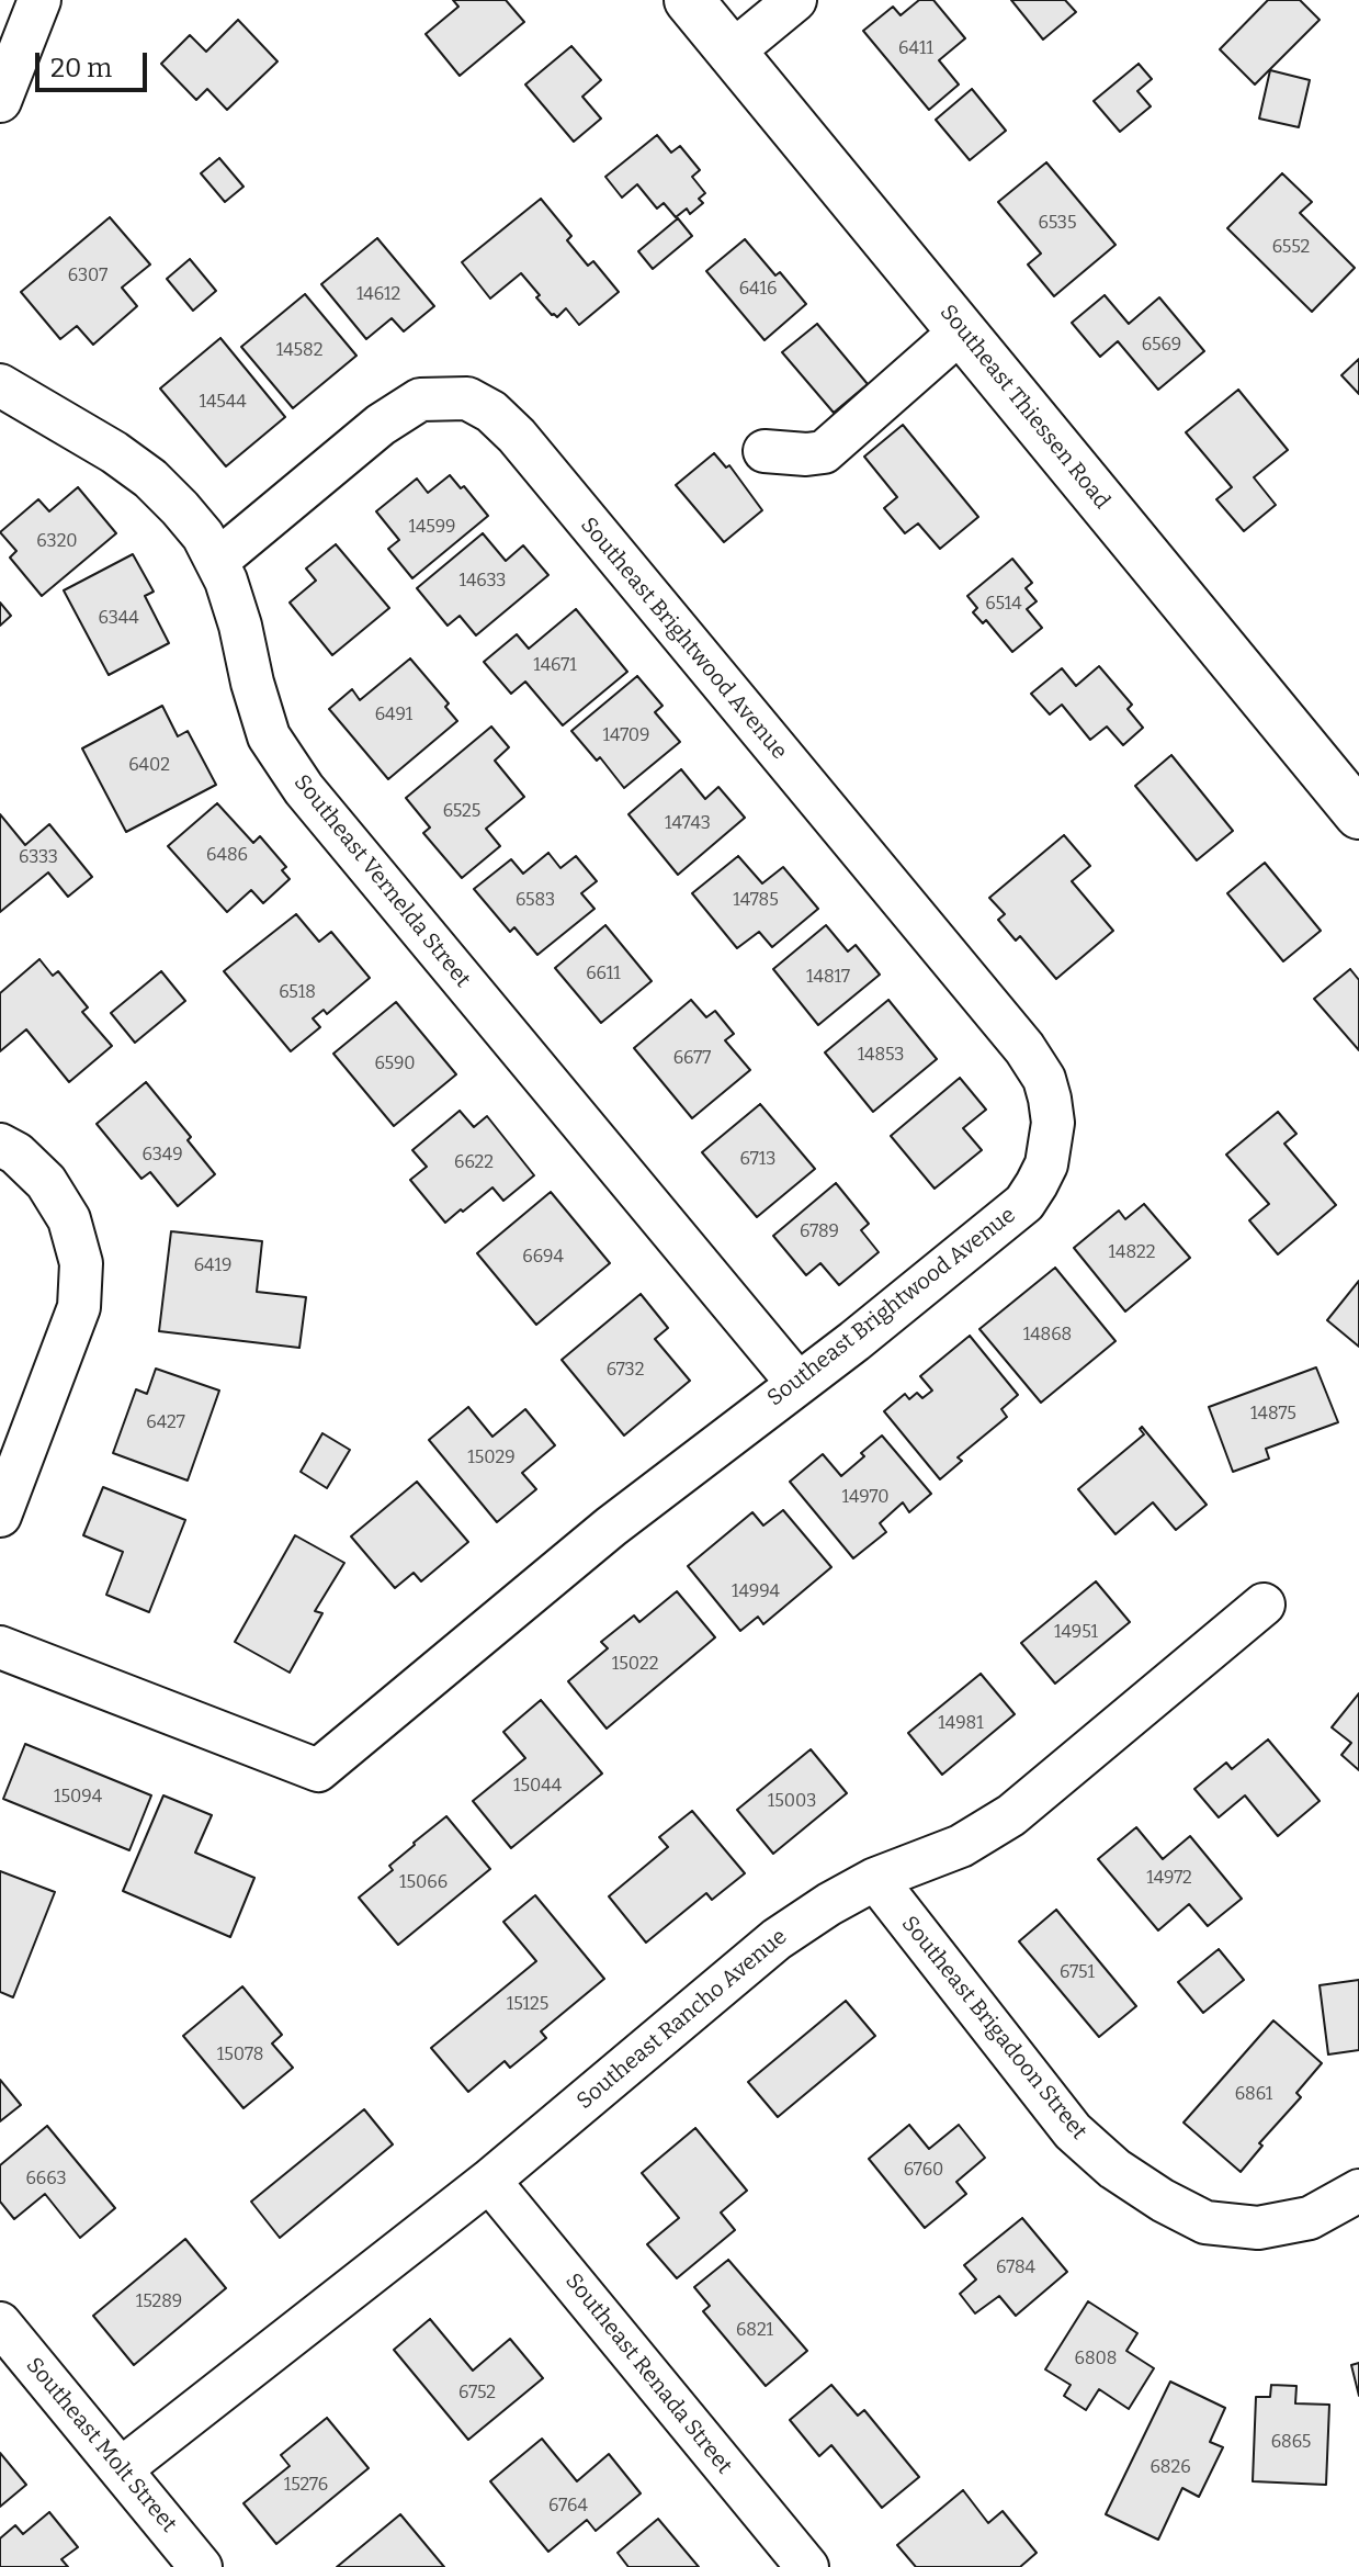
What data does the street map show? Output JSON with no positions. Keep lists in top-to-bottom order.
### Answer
{
  "streets": {
    "main road": ["Southeast Thiessen Road"],
    "street": [
      "Southeast Brightwood Avenue",
      "Southeast Vernelda Street",
      "Southeast Rancho Avenue",
      "Southeast Brigadoon Street",
      "Southeast Renada Street",
      "Southeast Molt Street"
    ]
  },
  "crossings": [
    ["Southeast Brightwood Avenue", "Southeast Vernelda Street"],
    ["Southeast Rancho Avenue", "Southeast Brigadoon Street"],
    ["Southeast Rancho Avenue", "Southeast Renada Street"],
    ["Southeast Rancho Avenue", "Southeast Molt Street"]
  ],
  "house_numbers": [
    "6411",
    "6535",
    "6552",
    "6307",
    "6416",
    "14612",
    "6569",
    "14582",
    "14544",
    "14599",
    "6320",
    "14633",
    "6514",
    "6344",
    "14671",
    "6491",
    "14709",
    "6402",
    "6525",
    "14743",
    "6486",
    "6333",
    "6583",
    "14785",
    "6611",
    "14817",
    "6518",
    "14853",
    "6677",
    "6590",
    "6349",
    "6713",
    "6622",
    "6789",
    "14822",
    "6694",
    "6419",
    "14868",
    "6732",
    "14875",
    "6427",
    "15029",
    "14970",
    "14994",
    "14951",
    "15022",
    "14981",
    "15044",
    "15094",
    "15003",
    "14972",
    "15066",
    "6751",
    "15125",
    "15078",
    "6861",
    "6760",
    "6663",
    "6784",
    "15289",
    "6821",
    "6808",
    "6752",
    "6865",
    "6826",
    "15276",
    "6764"
  ],
  "scale_bar": "20 m"
}
